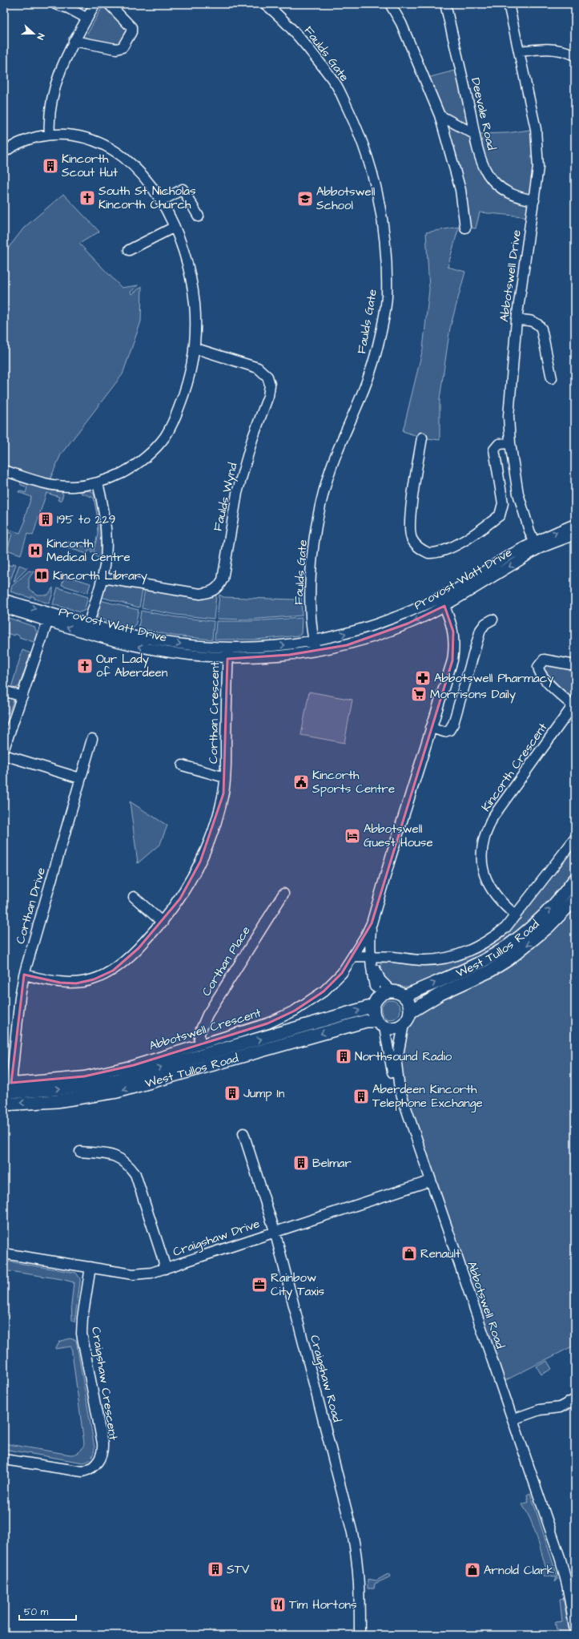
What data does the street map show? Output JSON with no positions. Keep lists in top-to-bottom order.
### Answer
{
  "streets": {
    "main road": ["West Tullos Road"],
    "street": [
      "Faulds Gate",
      "Deevale Road",
      "Abbotswell Drive",
      "Faulds Wynd",
      "Provost Watt Drive",
      "Corthan Crescent",
      "Kincorth Crescent",
      "Corthan Drive",
      "Corthan Place",
      "Abbotswell Crescent",
      "Craigshaw Drive",
      "Abbotswell Road",
      "Craigshaw Road",
      "Craigshaw Crescent"
    ]
  },
  "crossings": [
    ["Faulds Gate", "Provost Watt Drive"],
    ["Deevale Road", "Abbotswell Drive"],
    ["Abbotswell Drive", "Provost Watt Drive"],
    ["Provost Watt Drive", "Corthan Crescent"],
    ["Provost Watt Drive", "Abbotswell Crescent"],
    ["Corthan Crescent", "Corthan Drive"],
    ["Corthan Drive", "West Tullos Road"],
    ["Corthan Drive", "Abbotswell Crescent"],
    ["West Tullos Road", "Abbotswell Crescent"],
    ["Corthan Place", "Abbotswell Crescent"],
    ["Craigshaw Drive", "Abbotswell Road"],
    ["Craigshaw Drive", "Craigshaw Road"],
    ["Craigshaw Drive", "Craigshaw Crescent"]
  ],
  "places": {
    "building": [
      "Kincorth Scout Hut",
      "195 to 229",
      "Northsound Radio",
      "Jump In",
      "Aberdeen Kincorth Telephone Exchange",
      "Belmar",
      "STV"
    ],
    "church": ["South St Nicholas Kincorth Church", "Our Lady of Aberdeen"],
    "school or university": ["Abbotswell School"],
    "hospital": ["Kincorth Medical Centre"],
    "library": ["Kincorth Library"],
    "pharmacy": ["Abbotswell Pharmacy"],
    "supermarket": ["Morrisons Daily"],
    "public building": ["Kincorth Sports Centre"],
    "hotel": ["Abbotswell Guest House"],
    "shop": ["Renault", "Arnold Clark"],
    "office": ["Rainbow City Taxis"],
    "restaurant": ["Tim Hortons"]
  },
  "scale_bar": "50 m",
  "north": "right"
}
